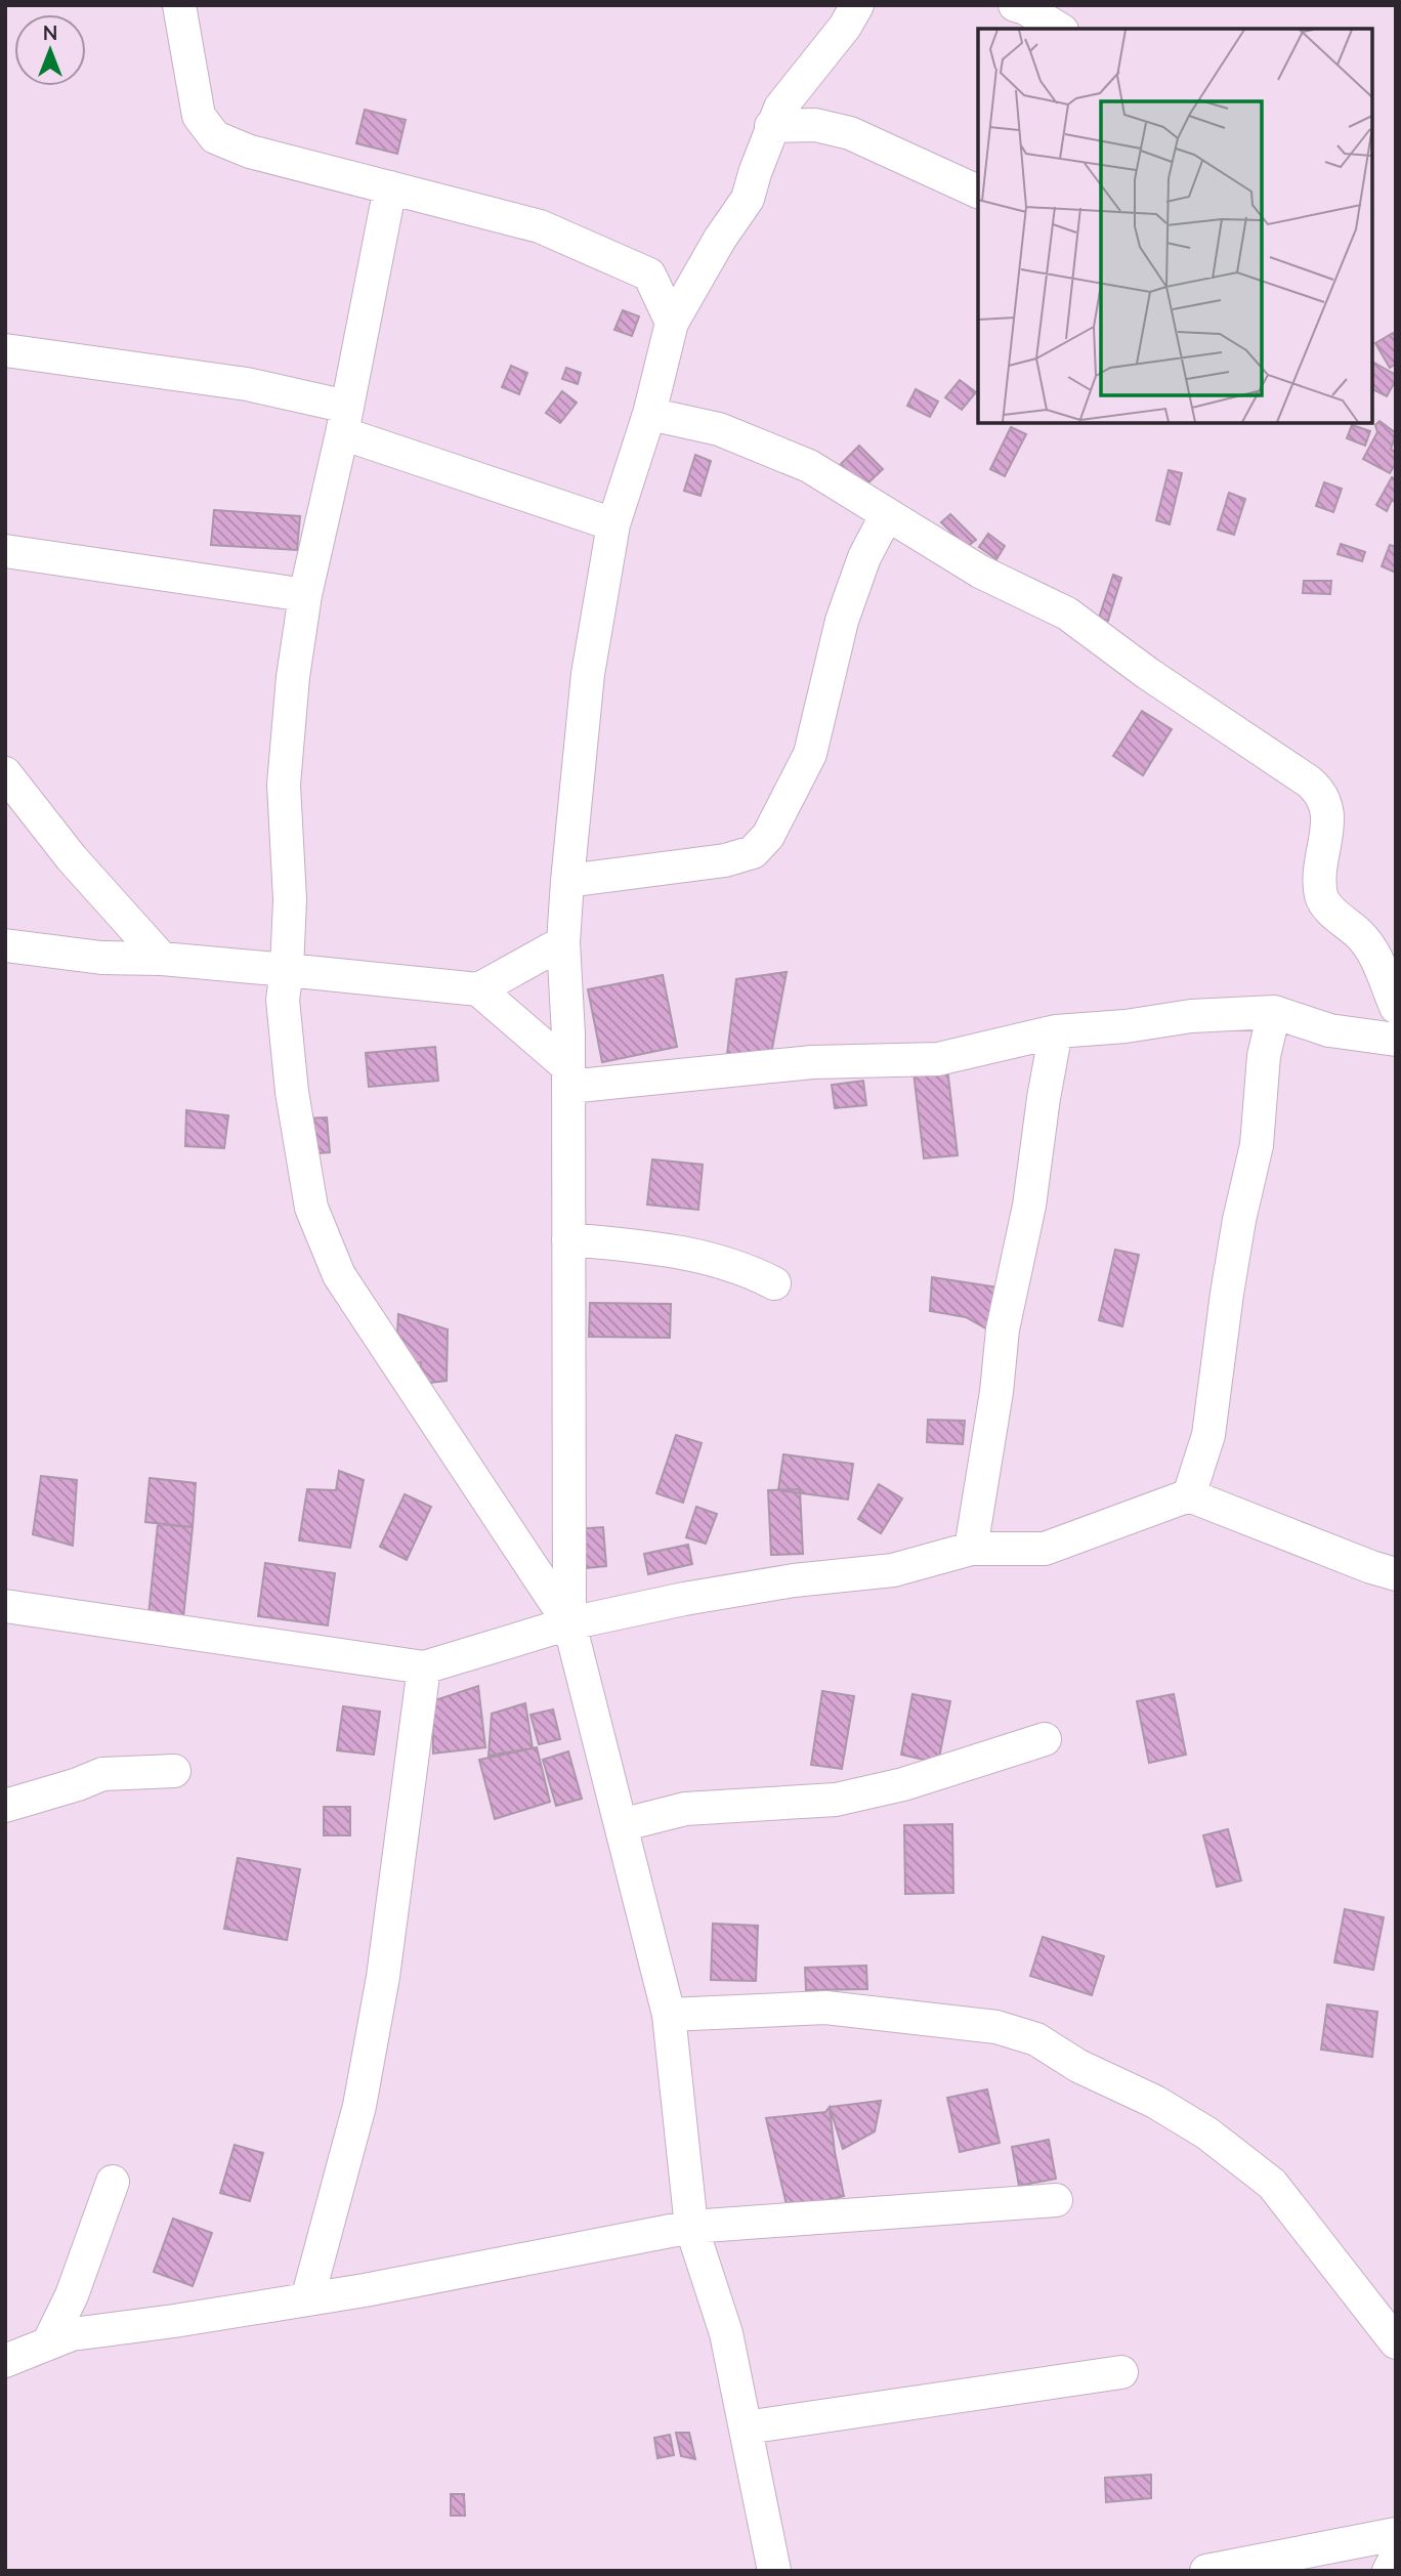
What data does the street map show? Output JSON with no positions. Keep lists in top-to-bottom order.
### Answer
{
  "north": "top"
}
